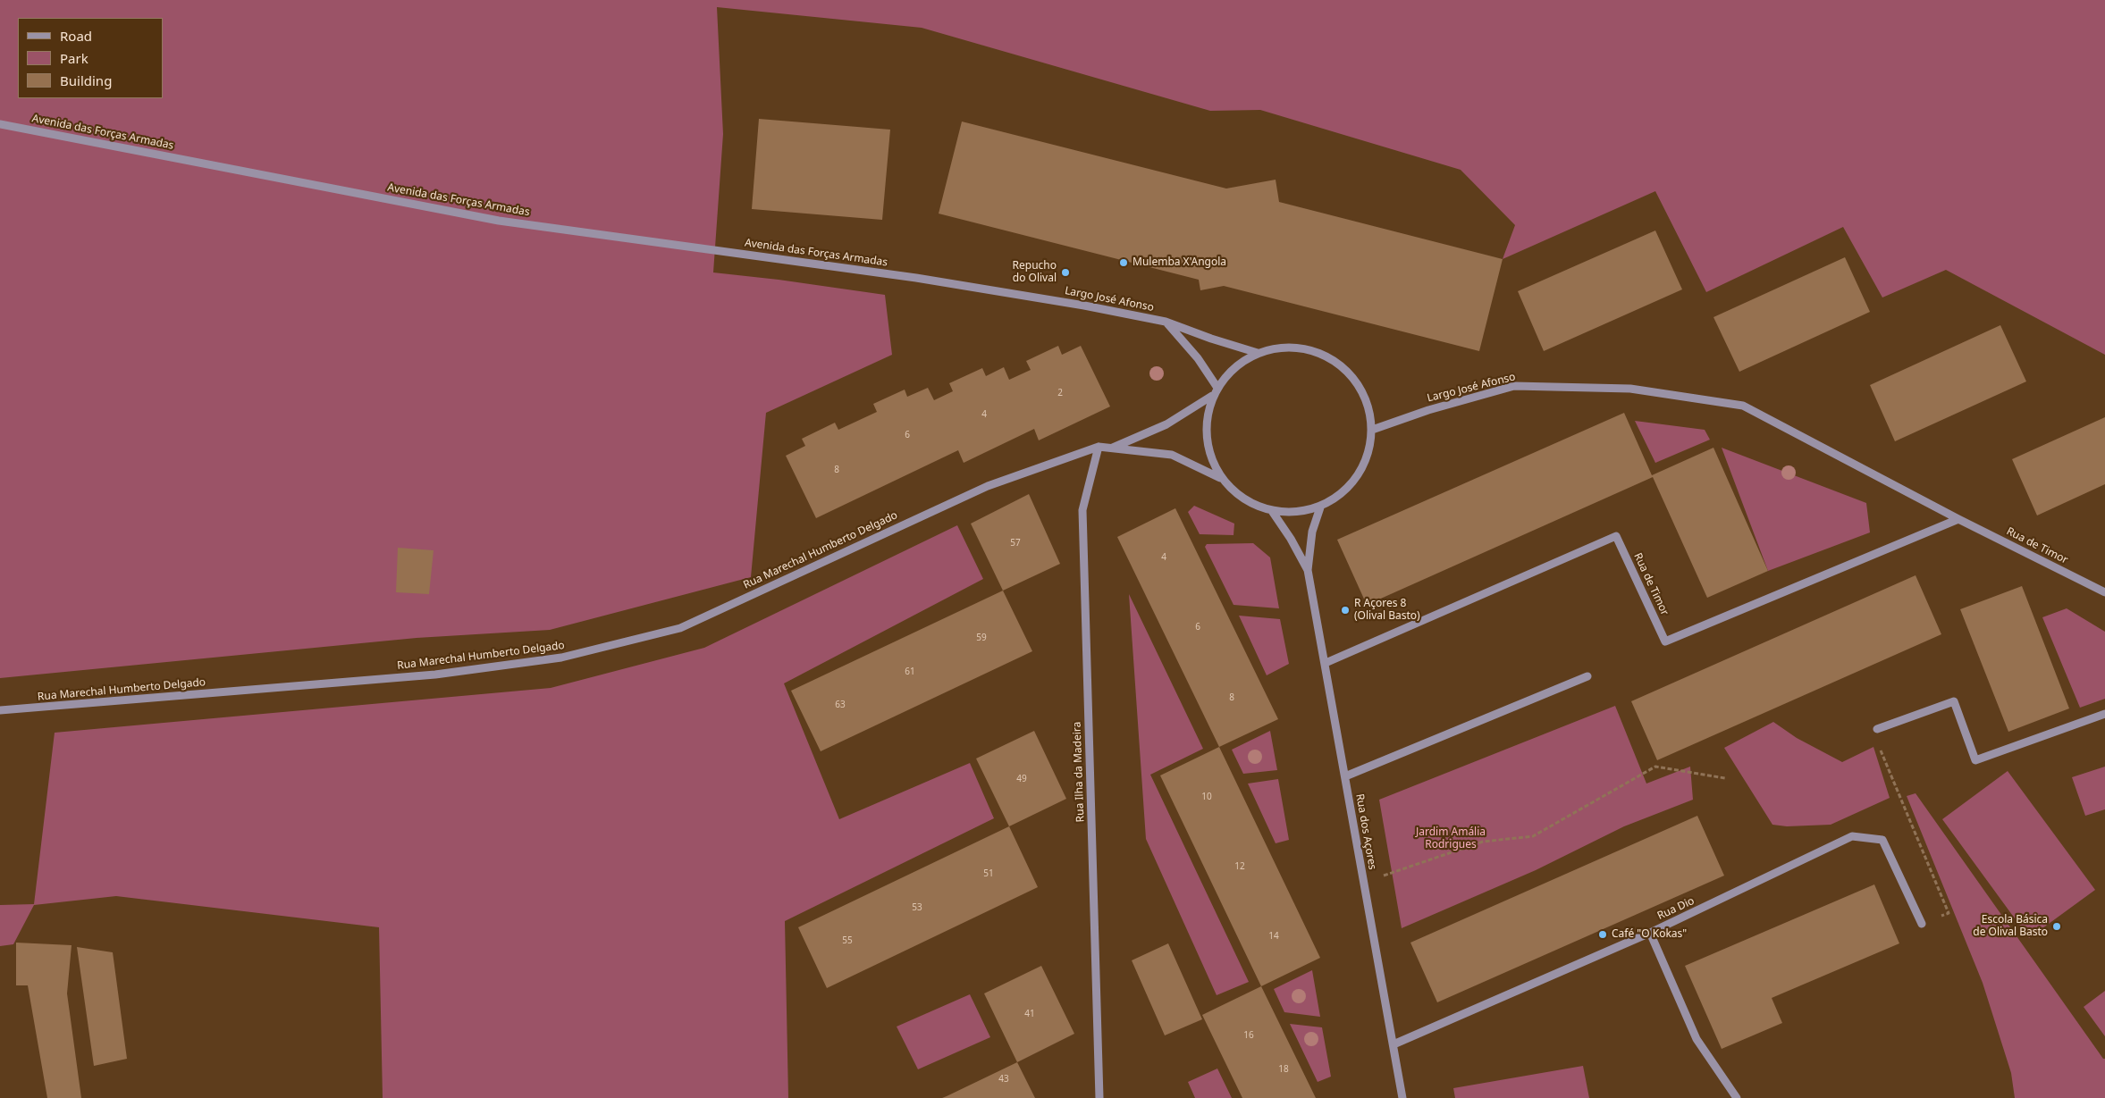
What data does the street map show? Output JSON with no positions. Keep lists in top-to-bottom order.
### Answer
{
  "streets": {
    "street": [
      "Avenida das Forças Armadas",
      "Largo José Afonso",
      "Rua de Timor",
      "Rua Marechal Humberto Delgado",
      "Rua Ilha da Madeira",
      "Rua dos Açores",
      "Rua Dio"
    ]
  },
  "crossings": [
    ["Avenida das Forças Armadas", "Largo José Afonso"],
    ["Largo José Afonso", "Rua de Timor"],
    ["Rua de Timor", "Rua dos Açores"],
    ["Rua Marechal Humberto Delgado", "Rua Ilha da Madeira"],
    ["Rua dos Açores", "Rua Dio"]
  ],
  "parks": ["Jardim Amália Rodrigues"],
  "places": [
    "Mulemba X'Angola",
    "Repucho do Olival",
    "R Açores 8 (Olival Basto)",
    "Escola Básica de Olival Basto",
    "Café \"O Kokas\""
  ],
  "house_numbers": [
    "2",
    "4",
    "6",
    "8",
    "57",
    "4",
    "6",
    "59",
    "61",
    "8",
    "63",
    "49",
    "10",
    "12",
    "51",
    "53",
    "14",
    "55",
    "41",
    "16",
    "18",
    "43"
  ],
  "legend": ["Road", "Park", "Building"]
}
